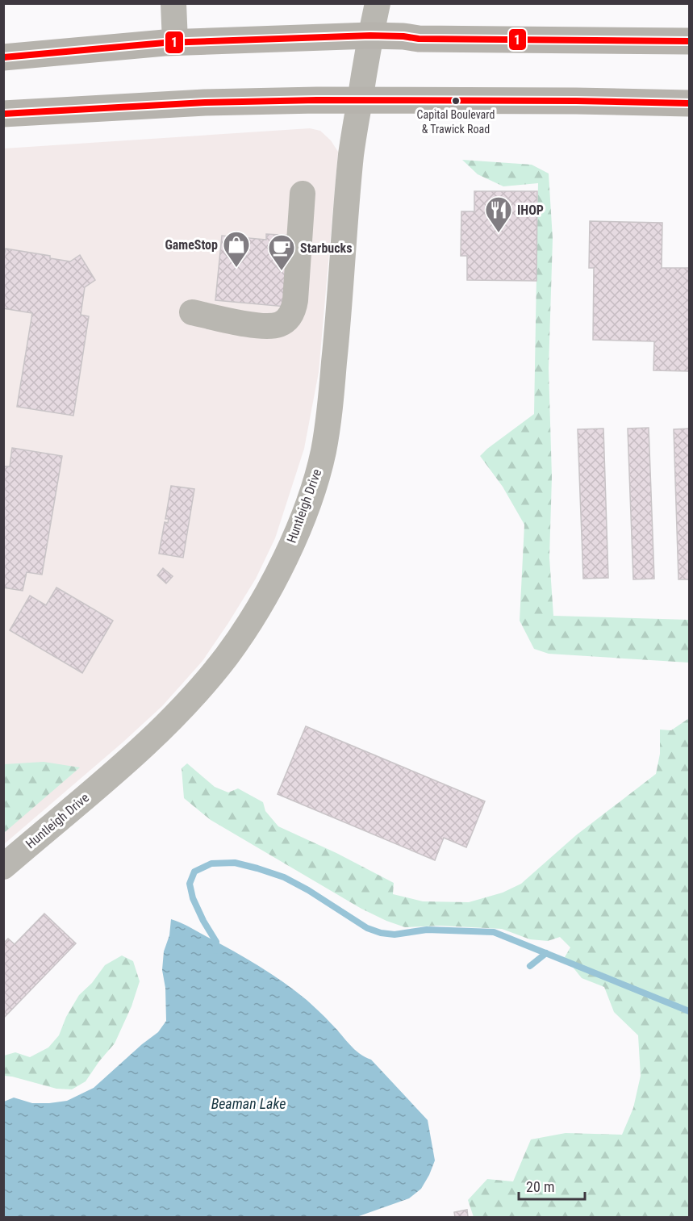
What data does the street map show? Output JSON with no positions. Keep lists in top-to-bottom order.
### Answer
{
  "streets": {
    "street": ["Huntleigh Drive"]
  },
  "water": ["Beaman Lake"],
  "places": {
    "other": ["Capital Boulevard & Trawick Road"],
    "restaurant": ["IHOP"],
    "shop": ["GameStop"],
    "cafe": ["Starbucks"]
  },
  "lines": ["transit line 1"],
  "scale_bar": "20 m"
}
